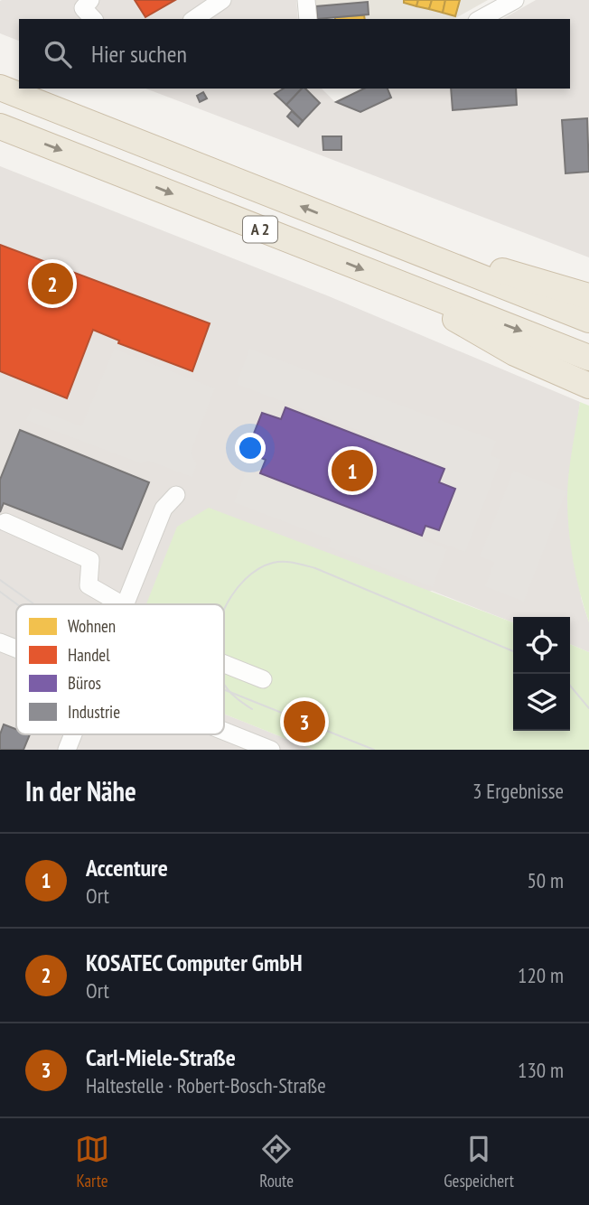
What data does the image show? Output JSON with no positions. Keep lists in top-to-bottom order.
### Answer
{
  "streets": {
    "highway": ["A 2"]
  },
  "legend": [
    "Wohnen",
    "Handel",
    "Büros",
    "Industrie"
  ],
  "page": {
    "search": "Hier suchen",
    "pins": ["2", "1", "3"],
    "heading": ["In der Nähe", "3 Ergebnisse"],
    "list": [
      {
        "mark": "1",
        "name": "Accenture",
        "note": "Ort",
        "value": "50 m"
      },
      {
        "mark": "2",
        "name": "KOSATEC Computer GmbH",
        "note": "Ort",
        "value": "120 m"
      },
      {
        "mark": "3",
        "name": "Carl-Miele-Straße",
        "note": "Haltestelle · Robert-Bosch-Straße",
        "value": "130 m"
      }
    ],
    "nav": ["Karte", "Route", "Gespeichert"]
  }
}
